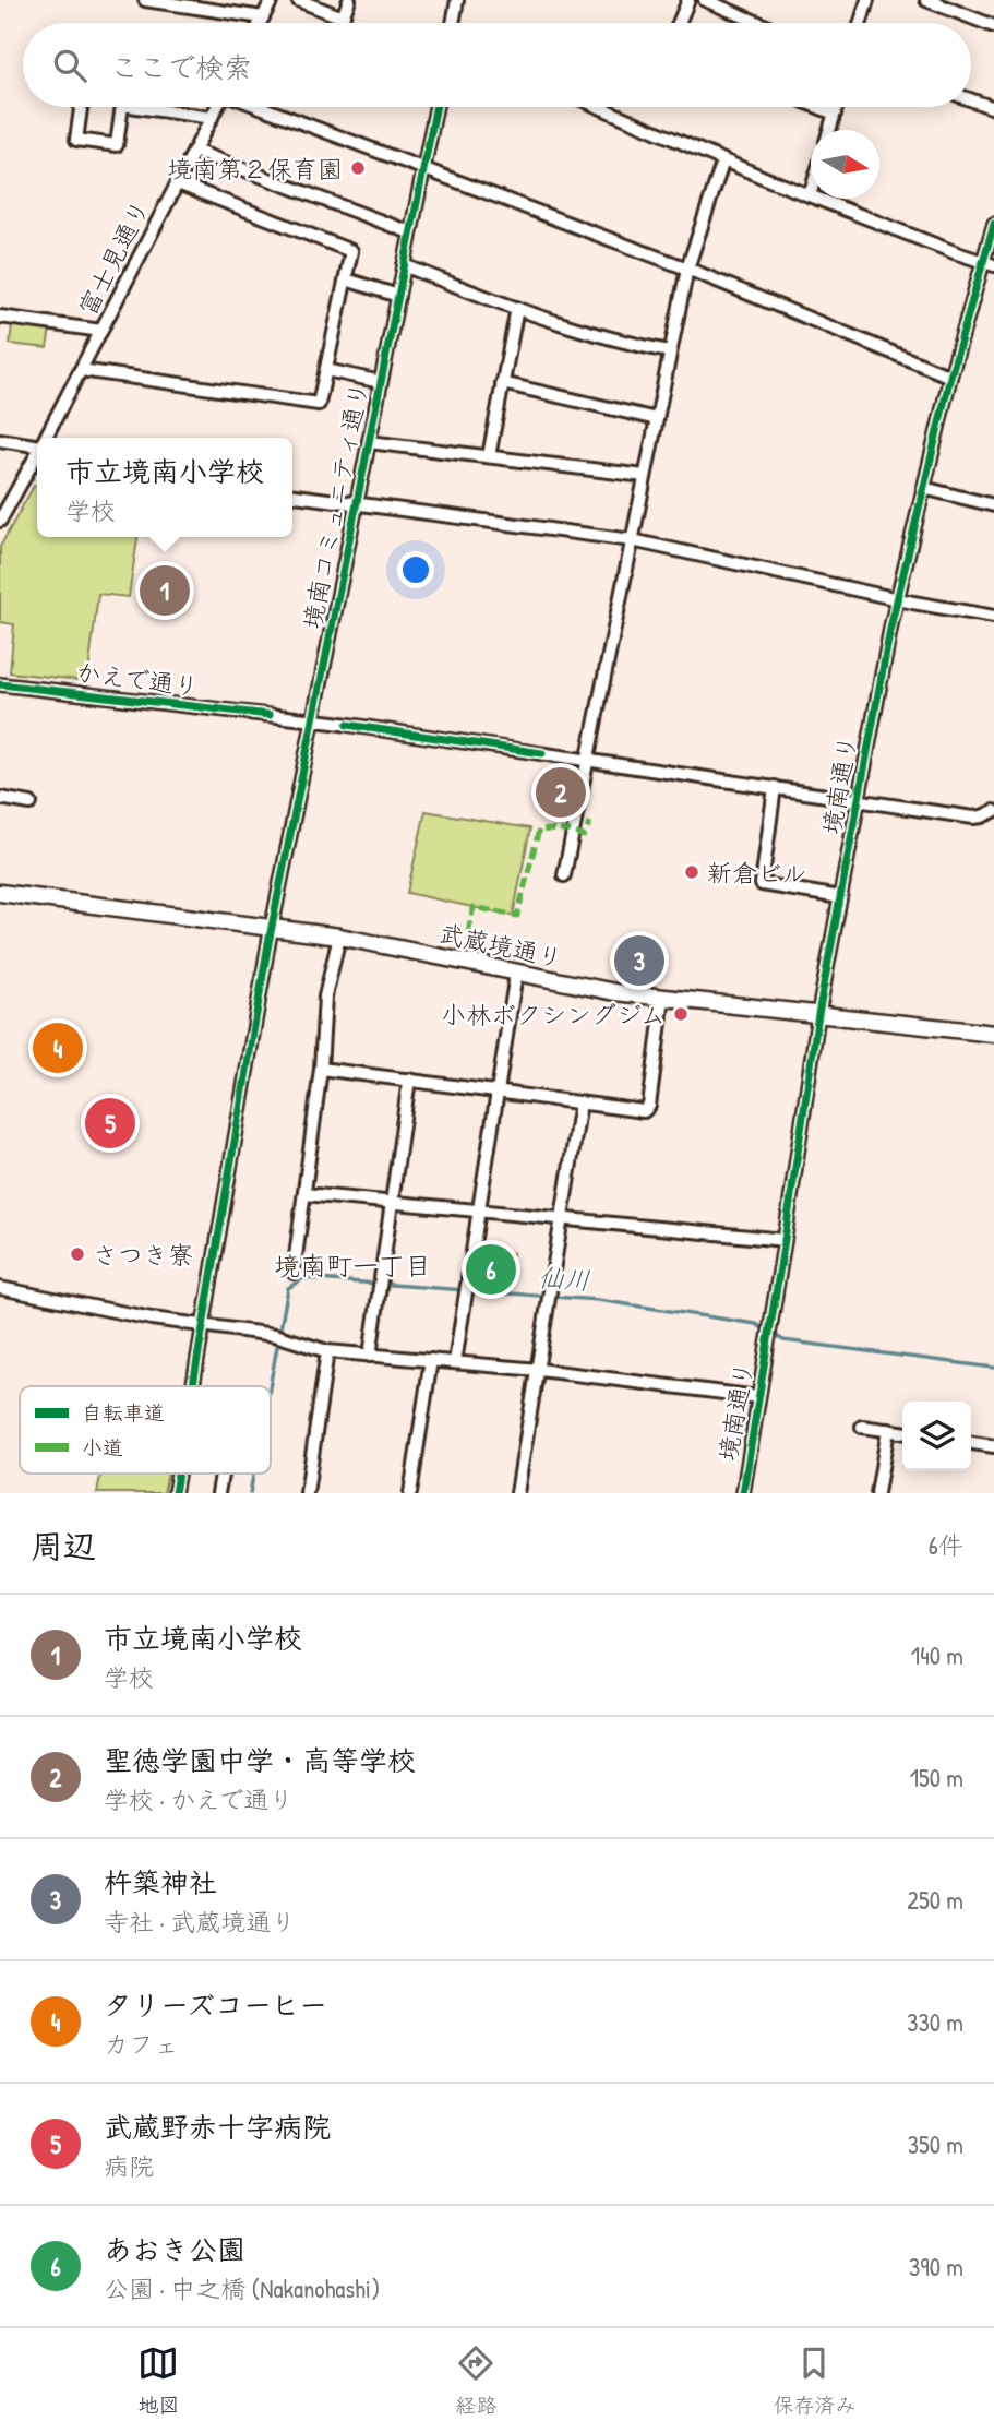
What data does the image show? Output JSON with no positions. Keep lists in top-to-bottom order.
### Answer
{
  "streets": {
    "main road": ["武蔵境通り"],
    "street": [
      "富士見通り",
      "境南コミュニティ通り",
      "かえで通り",
      "境南通り"
    ]
  },
  "crossings": [
    ["境南コミュニティ通り", "かえで通り"],
    ["境南コミュニティ通り", "武蔵境通り"],
    ["かえで通り", "境南通り"],
    ["境南通り", "武蔵境通り"]
  ],
  "districts": ["境南町一丁目"],
  "water": ["仙川"],
  "places": [
    "境南第２保育園",
    "新倉ビル",
    "小林ボクシングジム",
    "さつき寮"
  ],
  "legend": ["自転車道", "小道"],
  "north": "right",
  "page": {
    "search": "ここで検索",
    "popup": ["市立境南小学校", "学校"],
    "pins": [
      "1",
      "2",
      "3",
      "4",
      "5",
      "6"
    ],
    "heading": ["周辺", "6件"],
    "list": [
      {
        "mark": "1",
        "name": "市立境南小学校",
        "note": "学校",
        "value": "140 m"
      },
      {
        "mark": "2",
        "name": "聖徳学園中学・高等学校",
        "note": "学校 · かえで通り",
        "value": "150 m"
      },
      {
        "mark": "3",
        "name": "杵築神社",
        "note": "寺社 · 武蔵境通り",
        "value": "250 m"
      },
      {
        "mark": "4",
        "name": "タリーズコーヒー",
        "note": "カフェ",
        "value": "330 m"
      },
      {
        "mark": "5",
        "name": "武蔵野赤十字病院",
        "note": "病院",
        "value": "350 m"
      },
      {
        "mark": "6",
        "name": "あおき公園",
        "note": "公園 · 中之橋 (Nakanohashi)",
        "value": "390 m"
      }
    ],
    "nav": ["地図", "経路", "保存済み"]
  }
}
